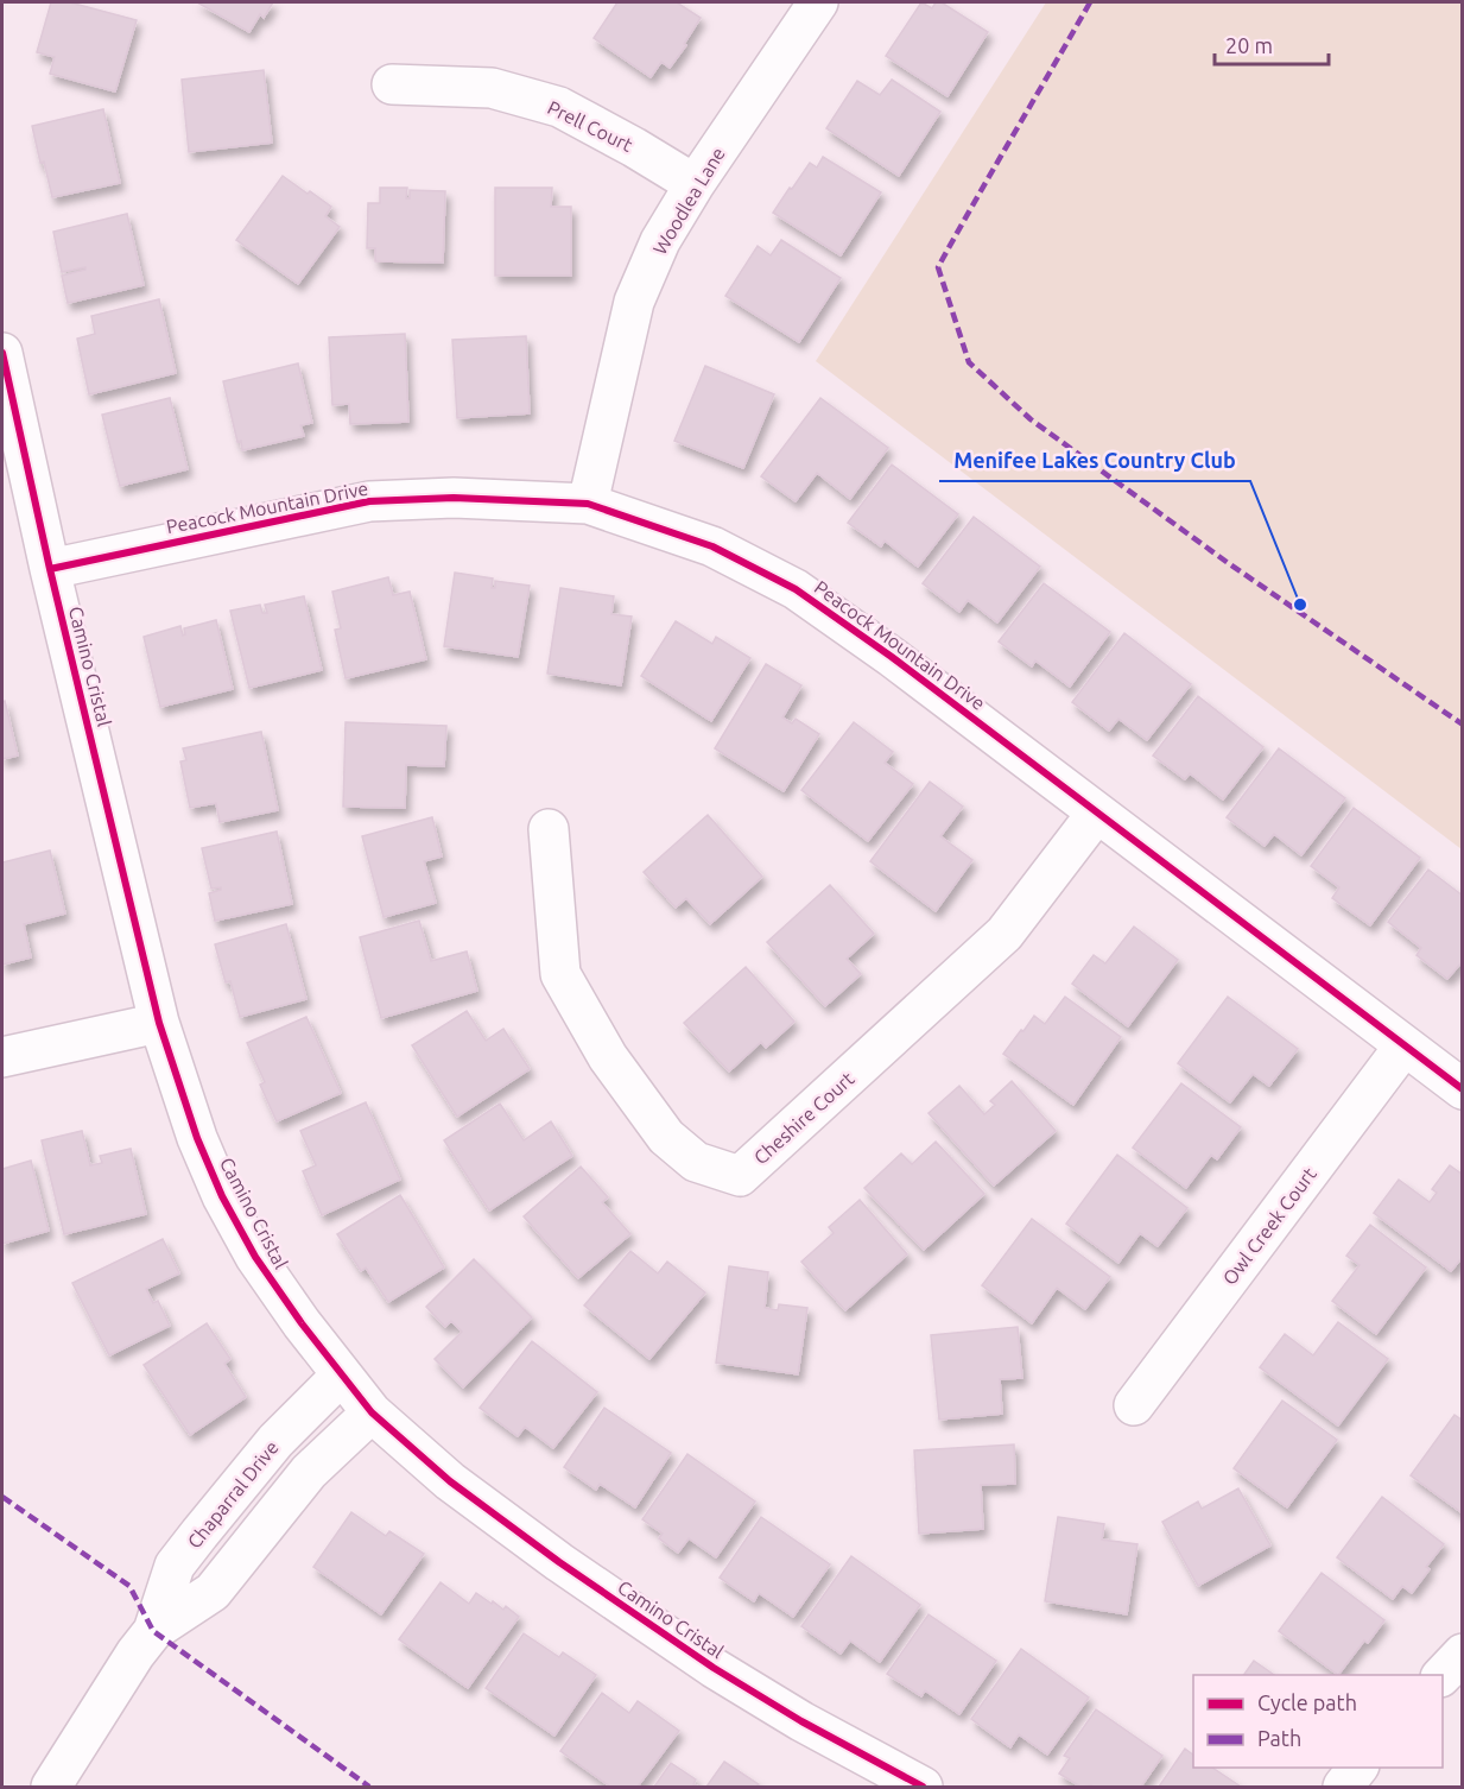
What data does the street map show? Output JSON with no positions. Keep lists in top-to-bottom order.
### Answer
{
  "streets": {
    "street": [
      "Prell Court",
      "Woodlea Lane",
      "Peacock Mountain Drive",
      "Camino Cristal",
      "Cheshire Court",
      "Owl Creek Court",
      "Chaparral Drive"
    ]
  },
  "crossings": [
    ["Prell Court", "Woodlea Lane"],
    ["Woodlea Lane", "Peacock Mountain Drive"],
    ["Peacock Mountain Drive", "Camino Cristal"],
    ["Peacock Mountain Drive", "Cheshire Court"],
    ["Peacock Mountain Drive", "Owl Creek Court"],
    ["Camino Cristal", "Chaparral Drive"]
  ],
  "places": ["Menifee Lakes Country Club"],
  "legend": ["Cycle path", "Path"],
  "scale_bar": "20 m"
}
